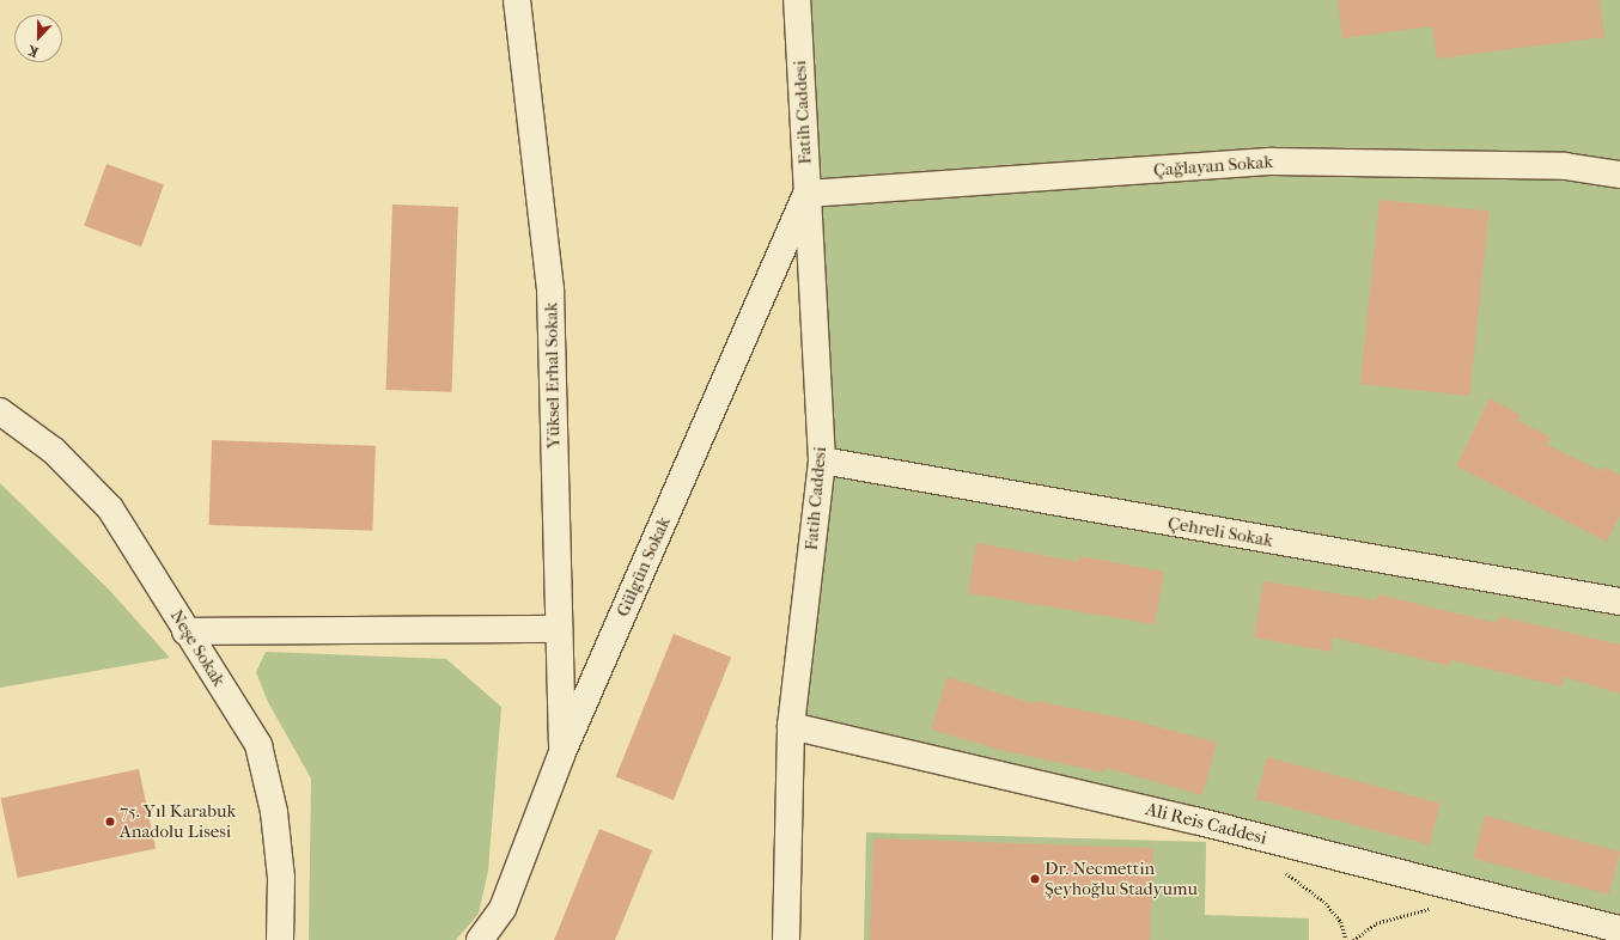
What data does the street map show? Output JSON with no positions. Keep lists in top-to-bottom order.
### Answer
{
  "streets": {
    "street": [
      "Fatih Caddesi",
      "Çağlayan Sokak",
      "Yüksel Erhal Sokak",
      "Çehreli Sokak",
      "Gülgün Sokak",
      "Neşe Sokak",
      "Ali Reis Caddesi"
    ]
  },
  "crossings": [
    ["Fatih Caddesi", "Çağlayan Sokak"],
    ["Fatih Caddesi", "Çehreli Sokak"],
    ["Fatih Caddesi", "Gülgün Sokak"],
    ["Fatih Caddesi", "Ali Reis Caddesi"],
    ["Çağlayan Sokak", "Gülgün Sokak"],
    ["Yüksel Erhal Sokak", "Gülgün Sokak"]
  ],
  "places": ["75. Yıl Karabuk Anadolu Lisesi", "Dr. Necmettin Şeyhoğlu Stadyumu"],
  "north": "bottom"
}
